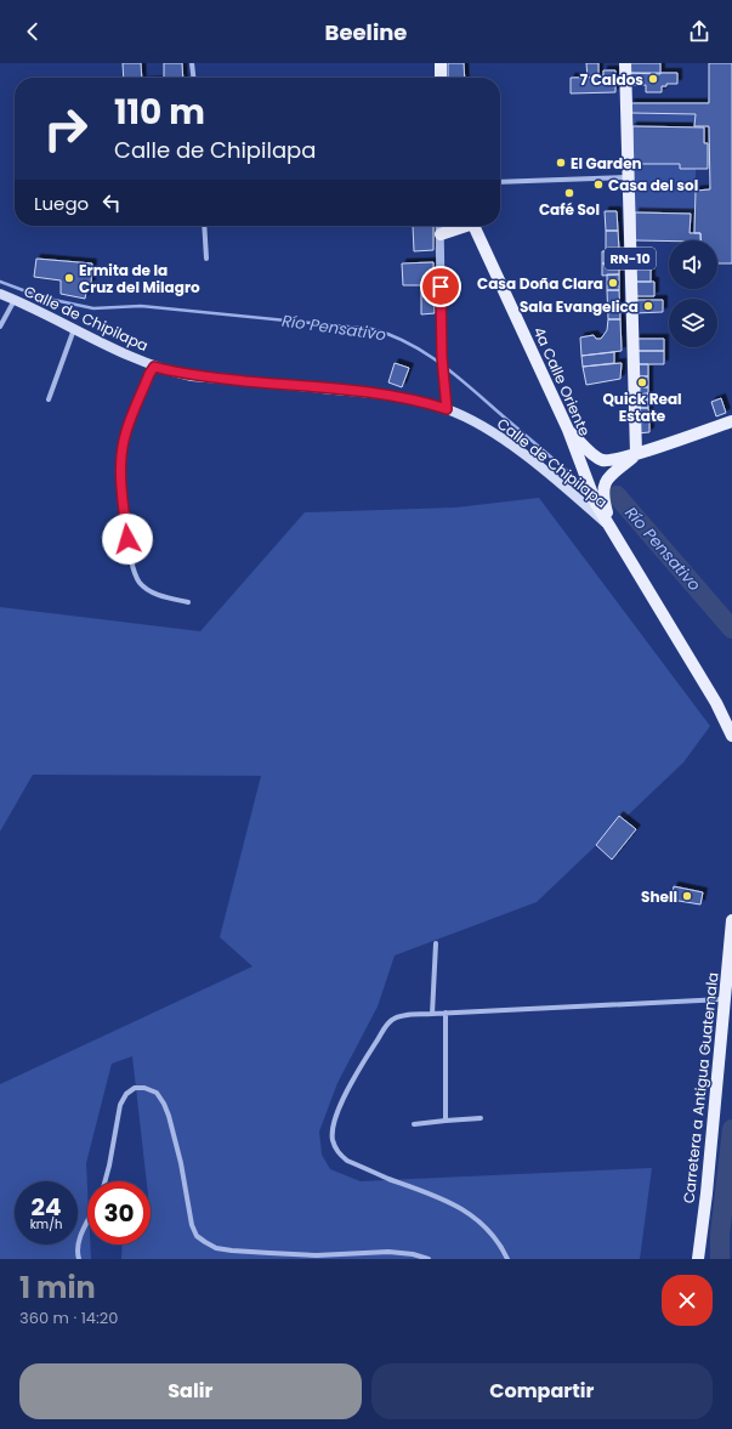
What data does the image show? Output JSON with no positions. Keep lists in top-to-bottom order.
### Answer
{
  "streets": {
    "main road": [
      "RN-10",
      "Calle de Chipilapa",
      "4a Calle Oriente",
      "Carretera a Antigua Guatemala"
    ]
  },
  "crossings": [
    ["Calle de Chipilapa", "4a Calle Oriente"]
  ],
  "water": ["Río Pensativo"],
  "places": [
    "7 Caldos",
    "El Garden",
    "Casa del sol",
    "Café Sol",
    "Ermita de la Cruz del Milagro",
    "Casa Doña Clara",
    "Sala Evangelica",
    "Quick Real Estate",
    "Shell"
  ],
  "page": {
    "header": "Beeline",
    "turn": ["110 m", "Calle de Chipilapa"],
    "then": "Luego",
    "speed": "24 km/h",
    "limit": "30",
    "heading": ["1 min", "360 m · 14:20"],
    "buttons": ["Salir", "Compartir"]
  }
}
